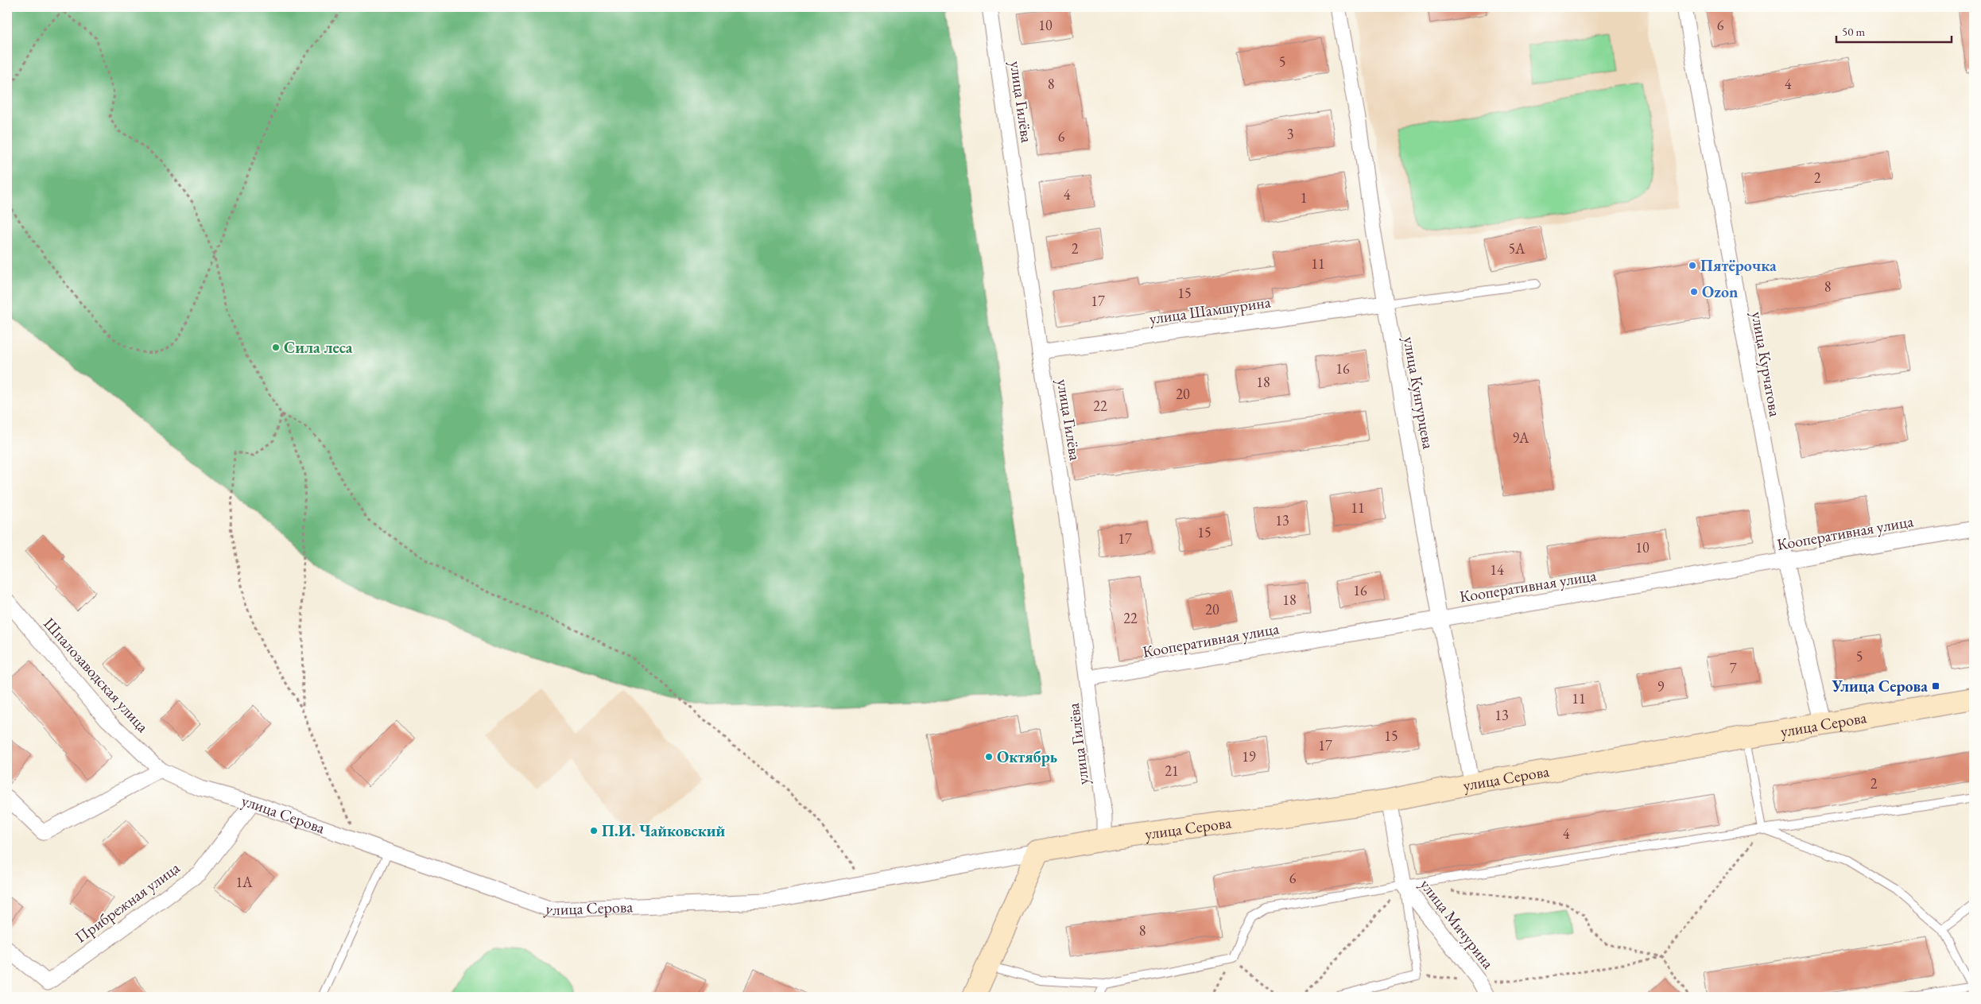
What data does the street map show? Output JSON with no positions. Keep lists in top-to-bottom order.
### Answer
{
  "streets": {
    "main road": ["улица Серова"],
    "street": [
      "улица Гилёва",
      "улица Шамшурина",
      "улица Курчатова",
      "улица Кунгурцева",
      "Кооперативная улица",
      "Шпалозаводская улица",
      "Прибрежная улица",
      "улица Мичурина"
    ]
  },
  "crossings": [
    ["улица Гилёва", "улица Шамшурина"],
    ["улица Гилёва", "Кооперативная улица"],
    ["улица Гилёва", "улица Серова"],
    ["улица Шамшурина", "улица Кунгурцева"],
    ["улица Курчатова", "Кооперативная улица"],
    ["улица Курчатова", "улица Серова"],
    ["улица Кунгурцева", "Кооперативная улица"],
    ["улица Кунгурцева", "улица Серова"],
    ["Шпалозаводская улица", "улица Серова"],
    ["улица Серова", "Прибрежная улица"],
    ["улица Серова", "улица Мичурина"]
  ],
  "places": {
    "other": [
      "Пятёрочка",
      "Ozon",
      "Сила леса",
      "Октябрь",
      "П.И. Чайковский"
    ],
    "transit": ["Улица Серова"]
  },
  "house_numbers": [
    "10",
    "6",
    "5",
    "8",
    "4",
    "3",
    "6",
    "2",
    "4",
    "1",
    "2",
    "5А",
    "11",
    "8",
    "15",
    "17",
    "16",
    "18",
    "20",
    "22",
    "9А",
    "11",
    "13",
    "15",
    "17",
    "10",
    "14",
    "16",
    "18",
    "20",
    "22",
    "5",
    "7",
    "9",
    "11",
    "13",
    "15",
    "17",
    "19",
    "21",
    "2",
    "4",
    "6",
    "1А",
    "8"
  ],
  "scale_bar": "50 m"
}
